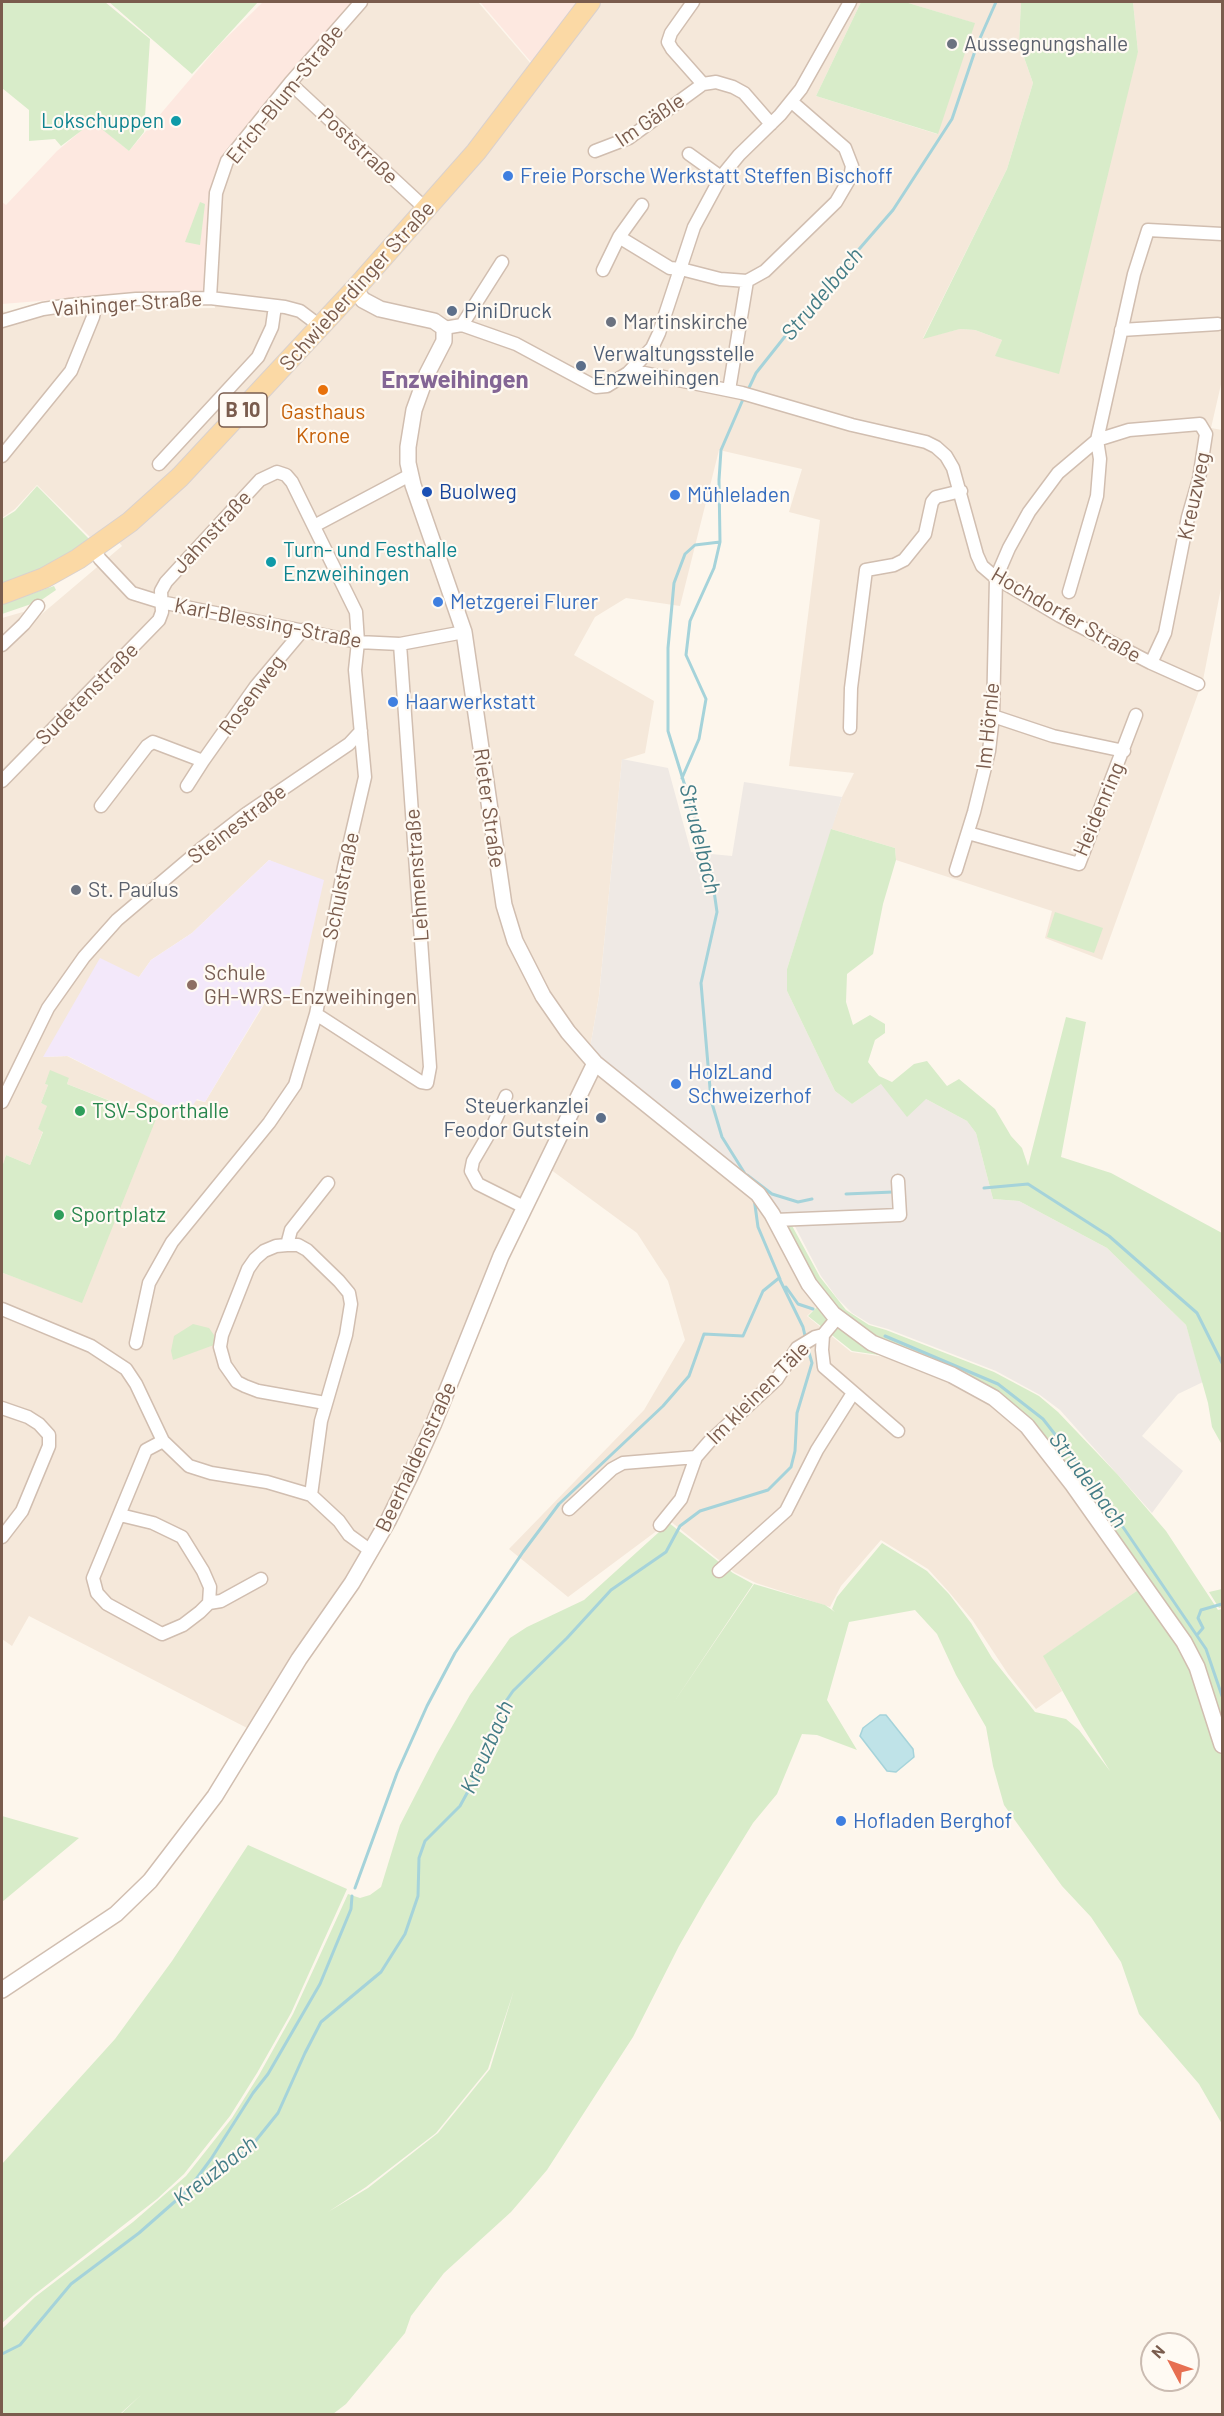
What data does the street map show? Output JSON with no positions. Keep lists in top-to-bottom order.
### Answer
{
  "streets": {
    "main road": ["Schwieberdinger Straße", "B 10"],
    "street": [
      "Erich-Blum-Straße",
      "Im Gäßle",
      "Poststraße",
      "Vaihinger Straße",
      "Kreuzweg",
      "Jahnstraße",
      "Hochdorfer Straße",
      "Karl-Blessing-Straße",
      "Sudetenstraße",
      "Rosenweg",
      "Im Hörnle",
      "Rieter Straße",
      "Heidenring",
      "Steinestraße",
      "Lehmenstraße",
      "Schulstraße",
      "Im kleinen Täle",
      "Beerhaldenstraße"
    ]
  },
  "crossings": [
    ["Erich-Blum-Straße", "Poststraße"],
    ["Erich-Blum-Straße", "Vaihinger Straße"],
    ["Poststraße", "Schwieberdinger Straße"],
    ["Schwieberdinger Straße", "Vaihinger Straße"],
    ["Schwieberdinger Straße", "Karl-Blessing-Straße"],
    ["Kreuzweg", "Hochdorfer Straße"],
    ["Kreuzweg", "Im Hörnle"],
    ["Jahnstraße", "Karl-Blessing-Straße"],
    ["Jahnstraße", "Sudetenstraße"],
    ["Jahnstraße", "Schulstraße"],
    ["Hochdorfer Straße", "Im Hörnle"],
    ["Karl-Blessing-Straße", "Sudetenstraße"],
    ["Karl-Blessing-Straße", "Rosenweg"],
    ["Karl-Blessing-Straße", "Rieter Straße"],
    ["Karl-Blessing-Straße", "Lehmenstraße"],
    ["Karl-Blessing-Straße", "Schulstraße"],
    ["Im Hörnle", "Heidenring"],
    ["Rieter Straße", "Im kleinen Täle"],
    ["Rieter Straße", "Beerhaldenstraße"],
    ["Steinestraße", "Schulstraße"],
    ["Lehmenstraße", "Schulstraße"]
  ],
  "districts": ["Enzweihingen"],
  "water": ["Strudelbach", "Kreuzbach"],
  "places": [
    "Aussegnungshalle",
    "Lokschuppen",
    "Freie Porsche Werkstatt Steffen Bischoff",
    "PiniDruck",
    "Martinskirche",
    "Verwaltungsstelle Enzweihingen",
    "Gasthaus Krone",
    "Buolweg",
    "Mühleladen",
    "Turn- und Festhalle Enzweihingen",
    "Metzgerei Flurer",
    "Haarwerkstatt",
    "St. Paulus",
    "Schule GH-WRS-Enzweihingen",
    "HolzLand Schweizerhof",
    "TSV-Sporthalle",
    "Steuerkanzlei Feodor Gutstein",
    "Sportplatz",
    "Hofladen Berghof"
  ],
  "north": "top left"
}
